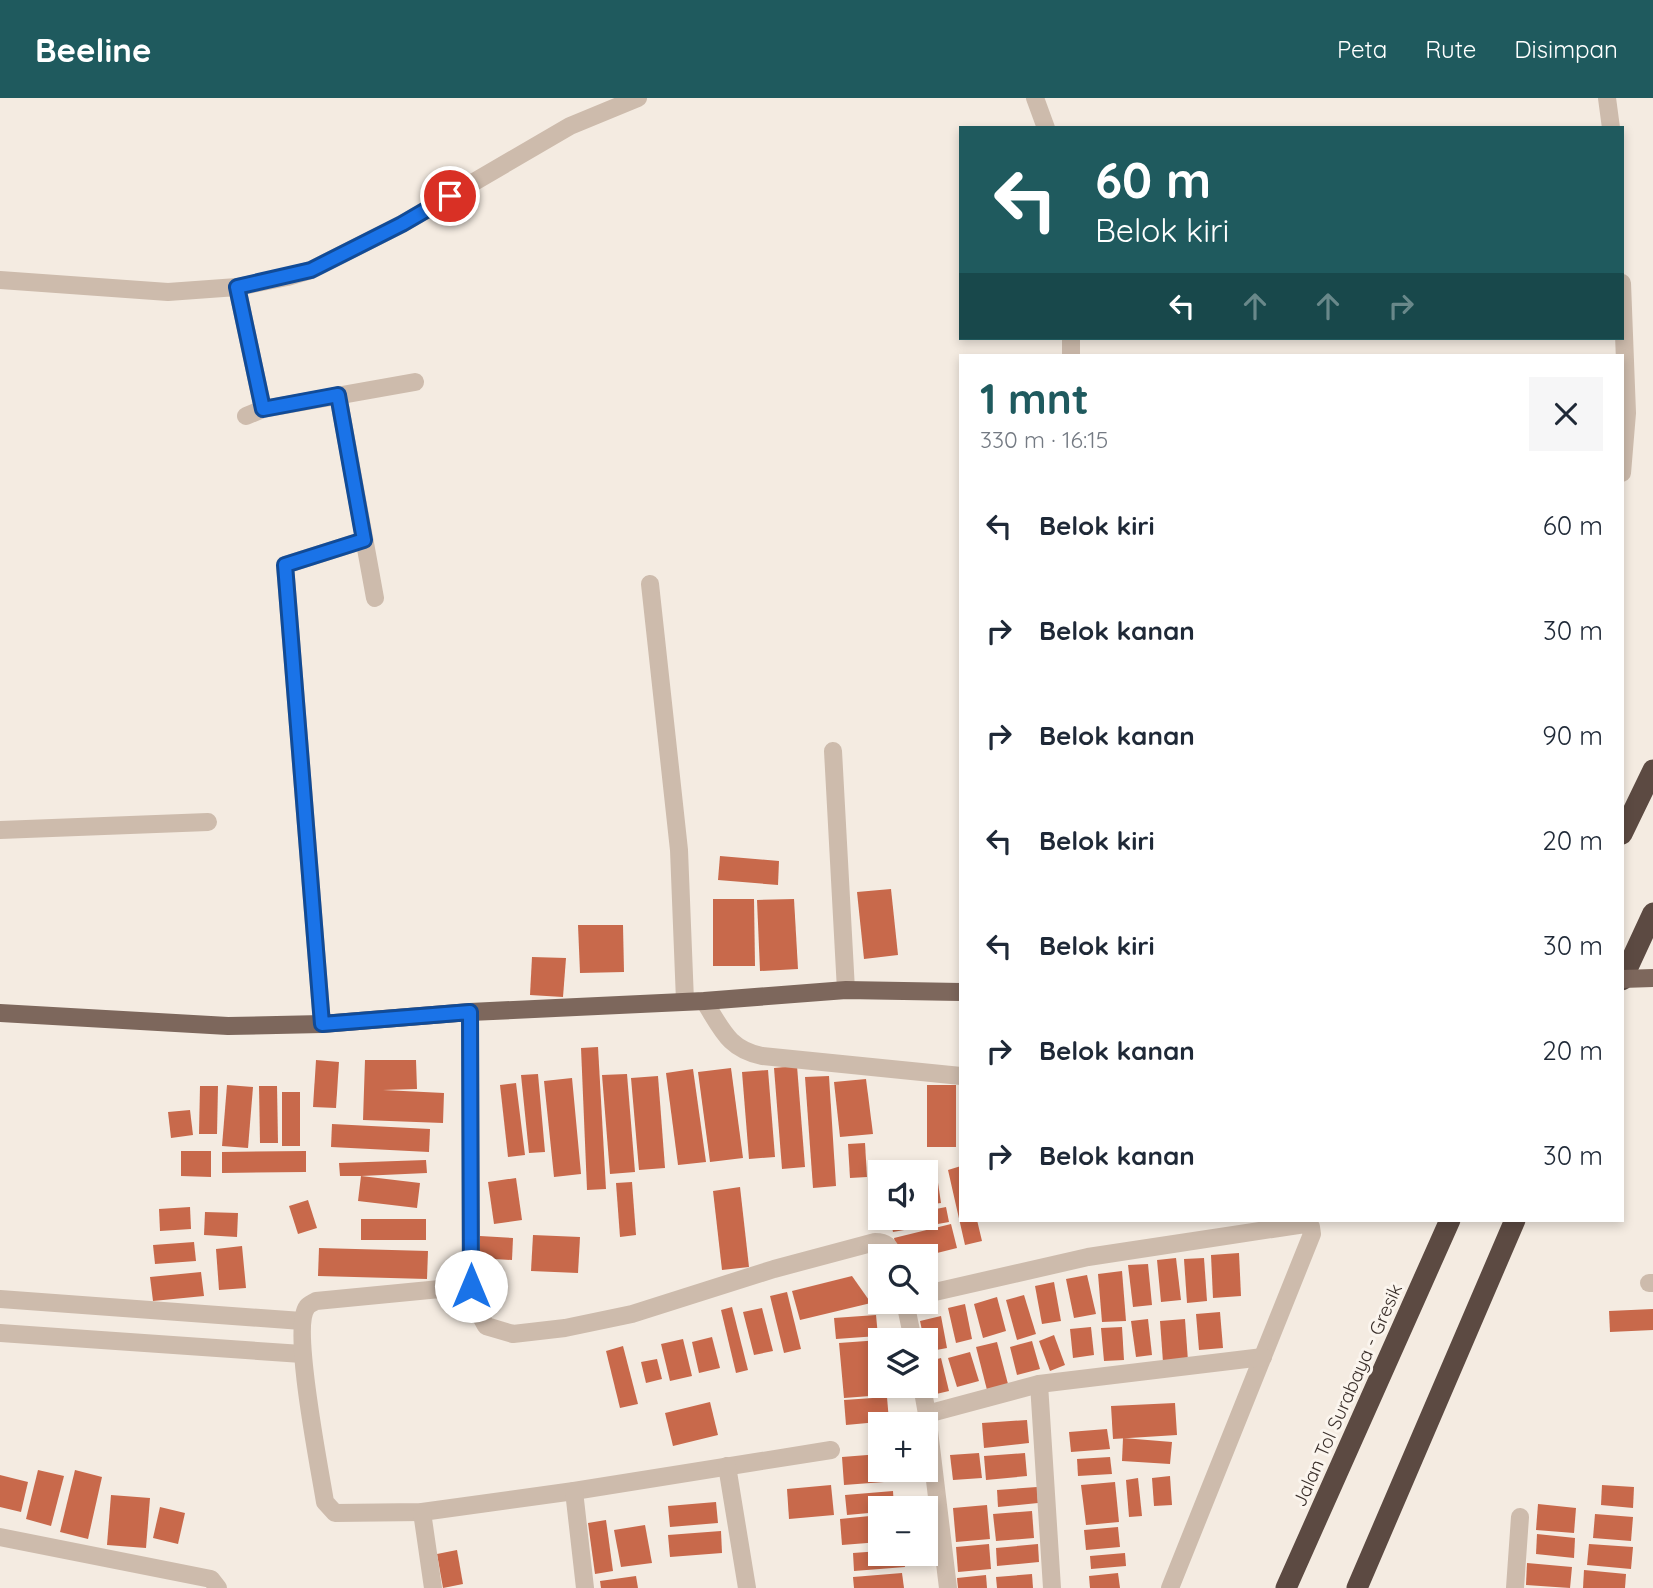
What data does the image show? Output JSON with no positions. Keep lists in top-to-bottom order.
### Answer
{
  "streets": {
    "highway": ["Jalan Tol Surabaya - Gresik"]
  },
  "page": {
    "header": "Beeline",
    "nav": ["Peta", "Rute", "Disimpan"],
    "turn": ["60 m", "Belok kiri"],
    "heading": ["1 mnt", "330 m · 16:15"],
    "list": [
      {
        "name": "Belok kiri",
        "value": "60 m"
      },
      {
        "name": "Belok kanan",
        "value": "30 m"
      },
      {
        "name": "Belok kanan",
        "value": "90 m"
      },
      {
        "name": "Belok kiri",
        "value": "20 m"
      },
      {
        "name": "Belok kiri",
        "value": "30 m"
      },
      {
        "name": "Belok kanan",
        "value": "20 m"
      },
      {
        "name": "Belok kanan",
        "value": "30 m"
      }
    ],
    "map_buttons": ["+", "−"]
  }
}
